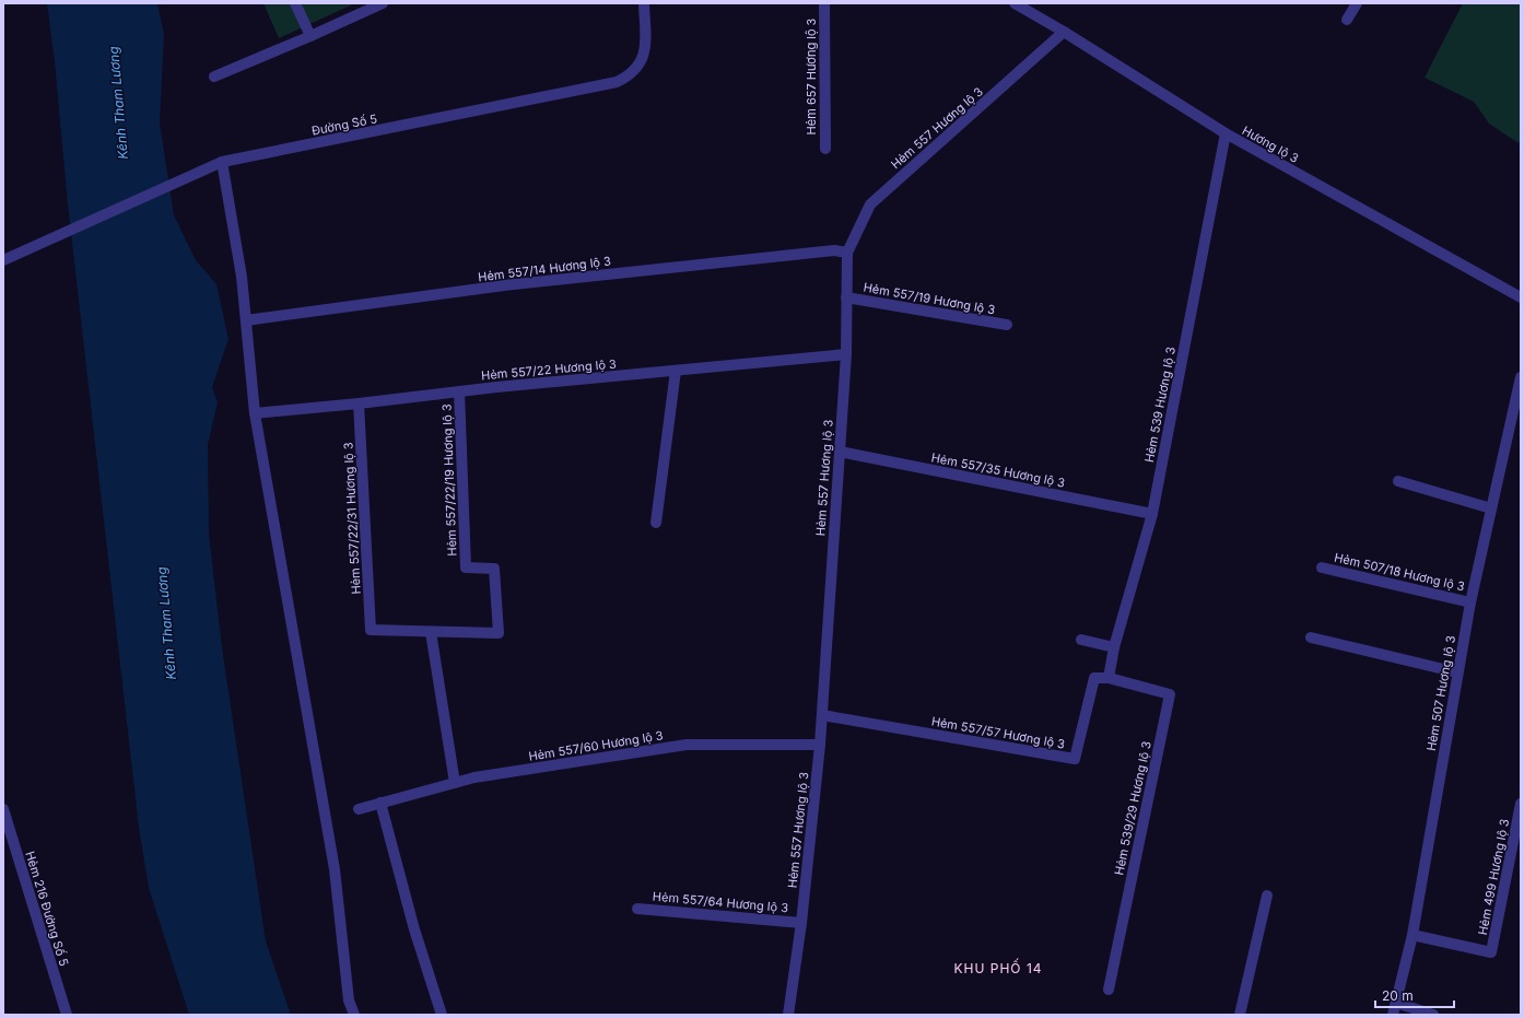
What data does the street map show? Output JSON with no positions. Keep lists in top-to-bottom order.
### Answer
{
  "streets": {
    "street": [
      "Hẻm 657 Hương lộ 3",
      "Đường Số 5",
      "Hẻm 557 Hương lộ 3",
      "Hương lộ 3",
      "Hẻm 557/14 Hương lộ 3",
      "Hẻm 557/19 Hương lộ 3",
      "Hẻm 557/22 Hương lộ 3",
      "Hẻm 539 Hương lộ 3",
      "Hẻm 557/35 Hương lộ 3",
      "Hẻm 557/22/19 Hương lộ 3",
      "Hẻm 557/22/31 Hương lộ 3",
      "Hẻm 507/18 Hương lộ 3",
      "Hẻm 507 Hương lộ 3",
      "Hẻm 557/57 Hương lộ 3",
      "Hẻm 557/60 Hương lộ 3",
      "Hẻm 539/29 Hương lộ 3",
      "Hẻm 499 Hương lộ 3",
      "Hẻm 557/64 Hương lộ 3",
      "Hẻm 216 Đường Số 5"
    ]
  },
  "crossings": [
    ["Hẻm 557 Hương lộ 3", "Hương lộ 3"],
    ["Hẻm 557 Hương lộ 3", "Hẻm 557/14 Hương lộ 3"],
    ["Hẻm 557 Hương lộ 3", "Hẻm 557/19 Hương lộ 3"],
    ["Hẻm 557 Hương lộ 3", "Hẻm 557/22 Hương lộ 3"],
    ["Hẻm 557 Hương lộ 3", "Hẻm 557/35 Hương lộ 3"],
    ["Hẻm 557 Hương lộ 3", "Hẻm 557/57 Hương lộ 3"],
    ["Hẻm 557 Hương lộ 3", "Hẻm 557/60 Hương lộ 3"],
    ["Hẻm 557 Hương lộ 3", "Hẻm 557/64 Hương lộ 3"],
    ["Hương lộ 3", "Hẻm 539 Hương lộ 3"],
    ["Hẻm 557/22 Hương lộ 3", "Hẻm 557/22/19 Hương lộ 3"],
    ["Hẻm 557/22 Hương lộ 3", "Hẻm 557/22/31 Hương lộ 3"],
    ["Hẻm 539 Hương lộ 3", "Hẻm 557/35 Hương lộ 3"],
    ["Hẻm 539 Hương lộ 3", "Hẻm 557/57 Hương lộ 3"],
    ["Hẻm 539 Hương lộ 3", "Hẻm 539/29 Hương lộ 3"],
    ["Hẻm 557/22/19 Hương lộ 3", "Hẻm 557/22/31 Hương lộ 3"],
    ["Hẻm 507/18 Hương lộ 3", "Hẻm 507 Hương lộ 3"],
    ["Hẻm 507 Hương lộ 3", "Hẻm 499 Hương lộ 3"],
    ["Hẻm 557/57 Hương lộ 3", "Hẻm 539/29 Hương lộ 3"]
  ],
  "districts": ["KHU PHỐ 14"],
  "water": ["Kênh Tham Lương"],
  "scale_bar": "20 m"
}
